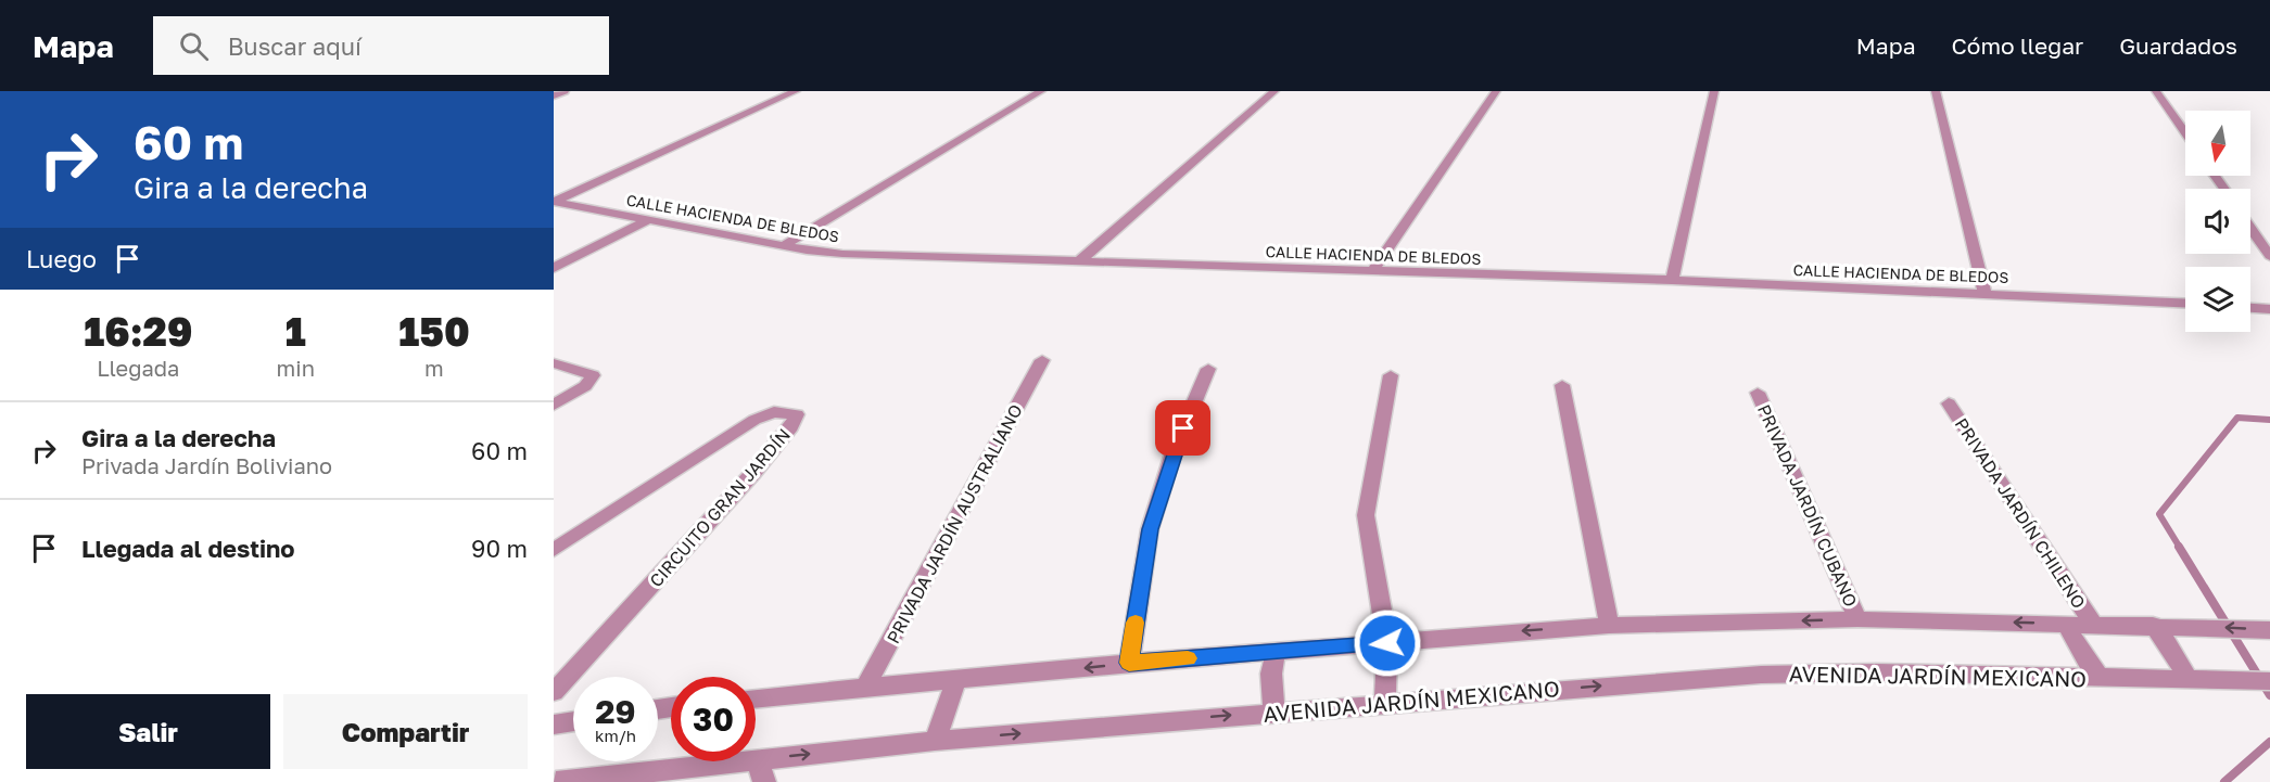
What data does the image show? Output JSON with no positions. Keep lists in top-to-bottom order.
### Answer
{
  "streets": {
    "street": [
      "CALLE HACIENDA DE BLEDOS",
      "PRIVADA JARDÍN CUBANO",
      "CIRCUITO GRAN JARDÍN",
      "PRIVADA JARDÍN CHILENO",
      "PRIVADA JARDÍN AUSTRALIANO",
      "AVENIDA JARDÍN MEXICANO"
    ]
  },
  "north": "bottom",
  "page": {
    "header": "Mapa",
    "search": "Buscar aquí",
    "nav": ["Mapa", "Cómo llegar", "Guardados"],
    "turn": ["60 m", "Gira a la derecha"],
    "then": "Luego",
    "eta": [
      "16:29",
      "Llegada",
      "1",
      "min",
      "150",
      "m"
    ],
    "list": [
      {
        "name": "Gira a la derecha",
        "note": "Privada Jardín Boliviano",
        "value": "60 m"
      },
      {
        "name": "Llegada al destino",
        "value": "90 m"
      }
    ],
    "speed": "29 km/h",
    "limit": "30",
    "buttons": ["Salir", "Compartir"]
  }
}
